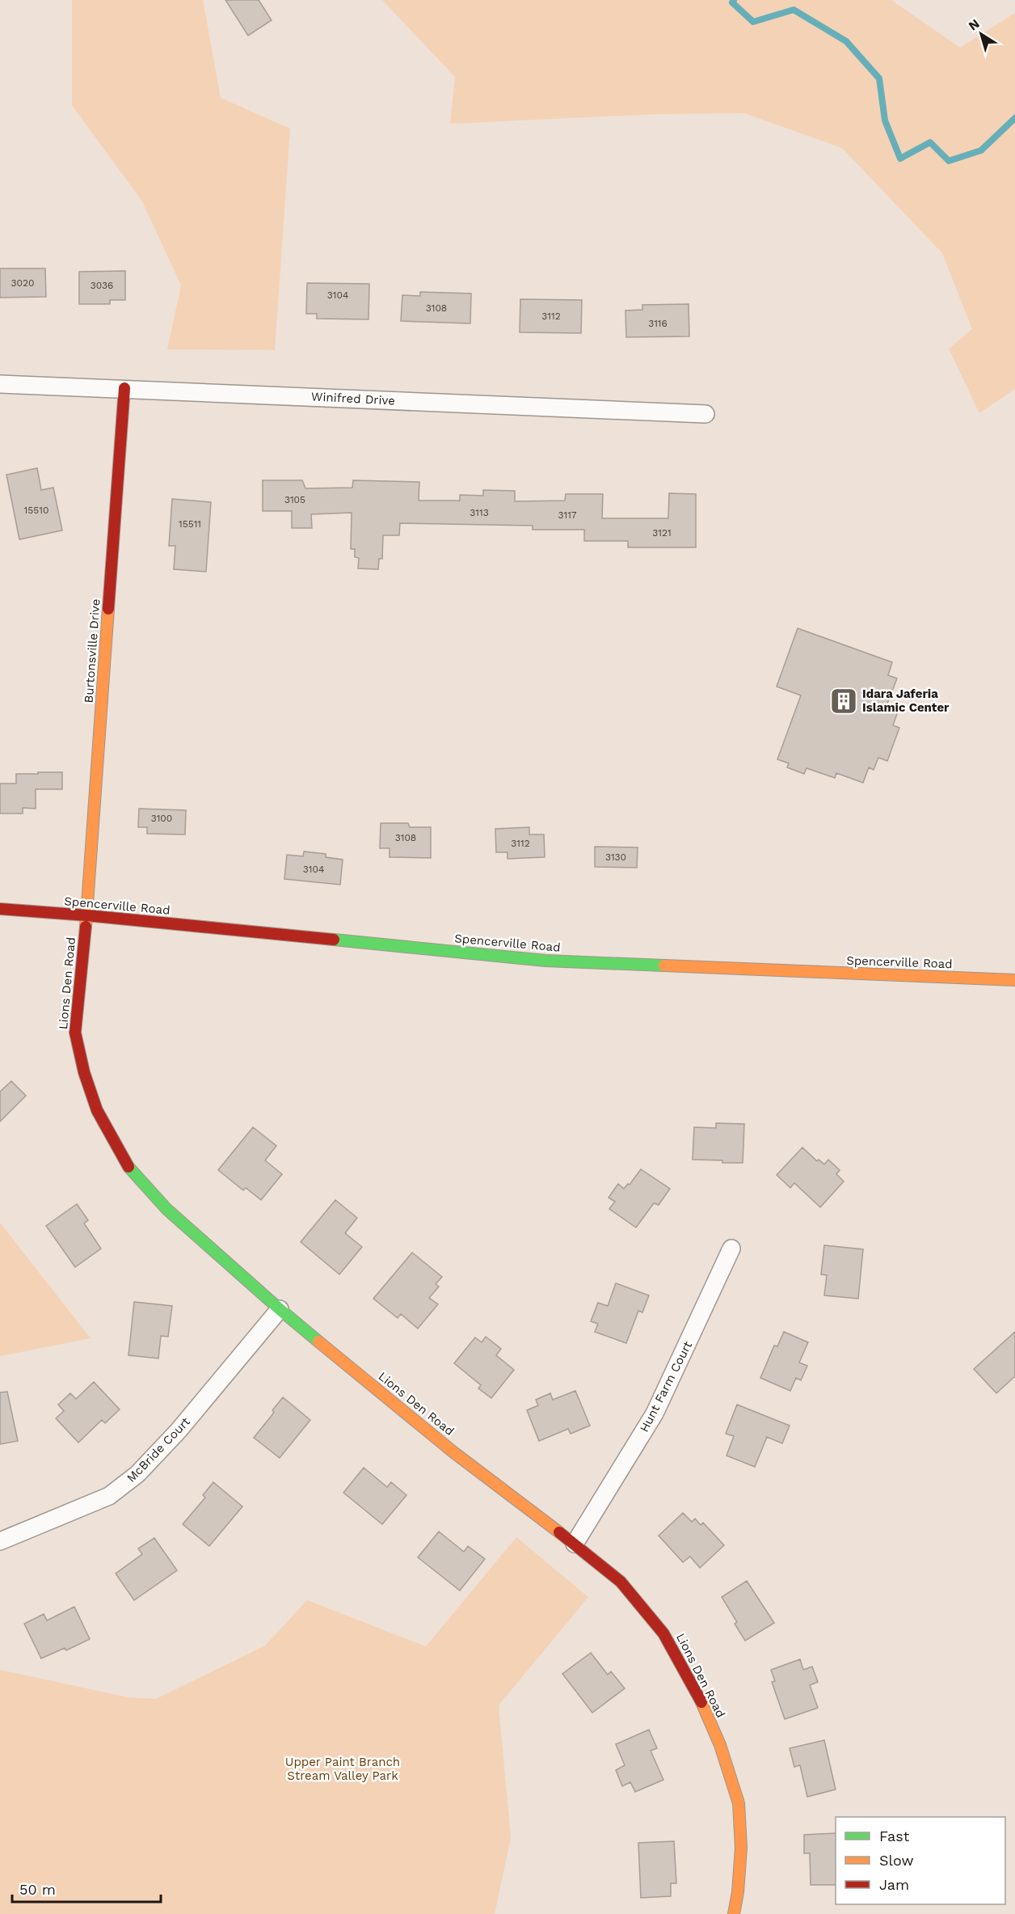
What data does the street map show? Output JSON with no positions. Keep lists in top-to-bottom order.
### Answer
{
  "streets": {
    "street": [
      "Winifred Drive",
      "Burtonsville Drive",
      "Spencerville Road",
      "Lions Den Road",
      "Hunt Farm Court",
      "McBride Court"
    ]
  },
  "crossings": [
    ["Winifred Drive", "Burtonsville Drive"],
    ["Burtonsville Drive", "Spencerville Road"],
    ["Burtonsville Drive", "Lions Den Road"],
    ["Spencerville Road", "Lions Den Road"],
    ["Lions Den Road", "Hunt Farm Court"],
    ["Lions Den Road", "McBride Court"]
  ],
  "parks": ["Upper Paint Branch Stream Valley Park"],
  "places": {
    "building": ["Idara Jaferia Islamic Center"]
  },
  "house_numbers": [
    "3020",
    "3036",
    "3104",
    "3108",
    "3112",
    "3116",
    "3105",
    "15510",
    "3113",
    "3117",
    "15511",
    "3121",
    "3100",
    "3108",
    "3112",
    "3130",
    "3104"
  ],
  "legend": ["Fast", "Slow", "Jam"],
  "scale_bar": "50 m",
  "north": "top left"
}
